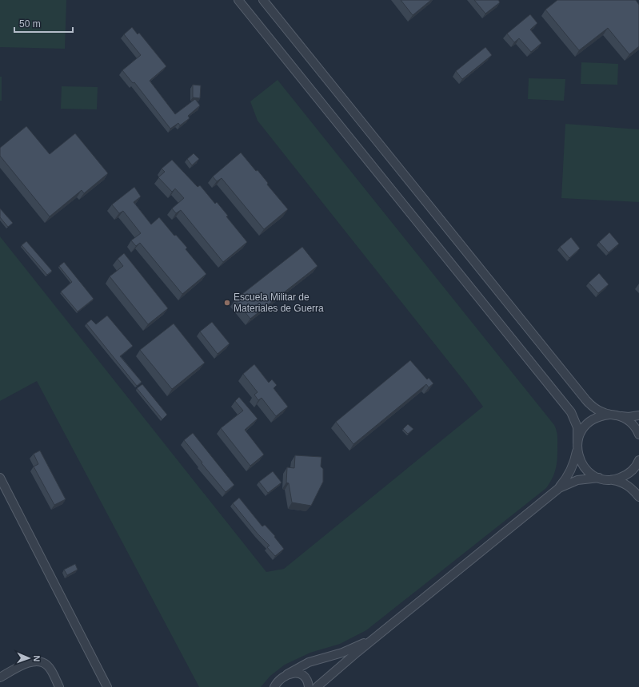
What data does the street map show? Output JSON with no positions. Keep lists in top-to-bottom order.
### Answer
{
  "places": ["Escuela Militar de Materiales de Guerra"],
  "scale_bar": "50 m",
  "north": "right"
}
